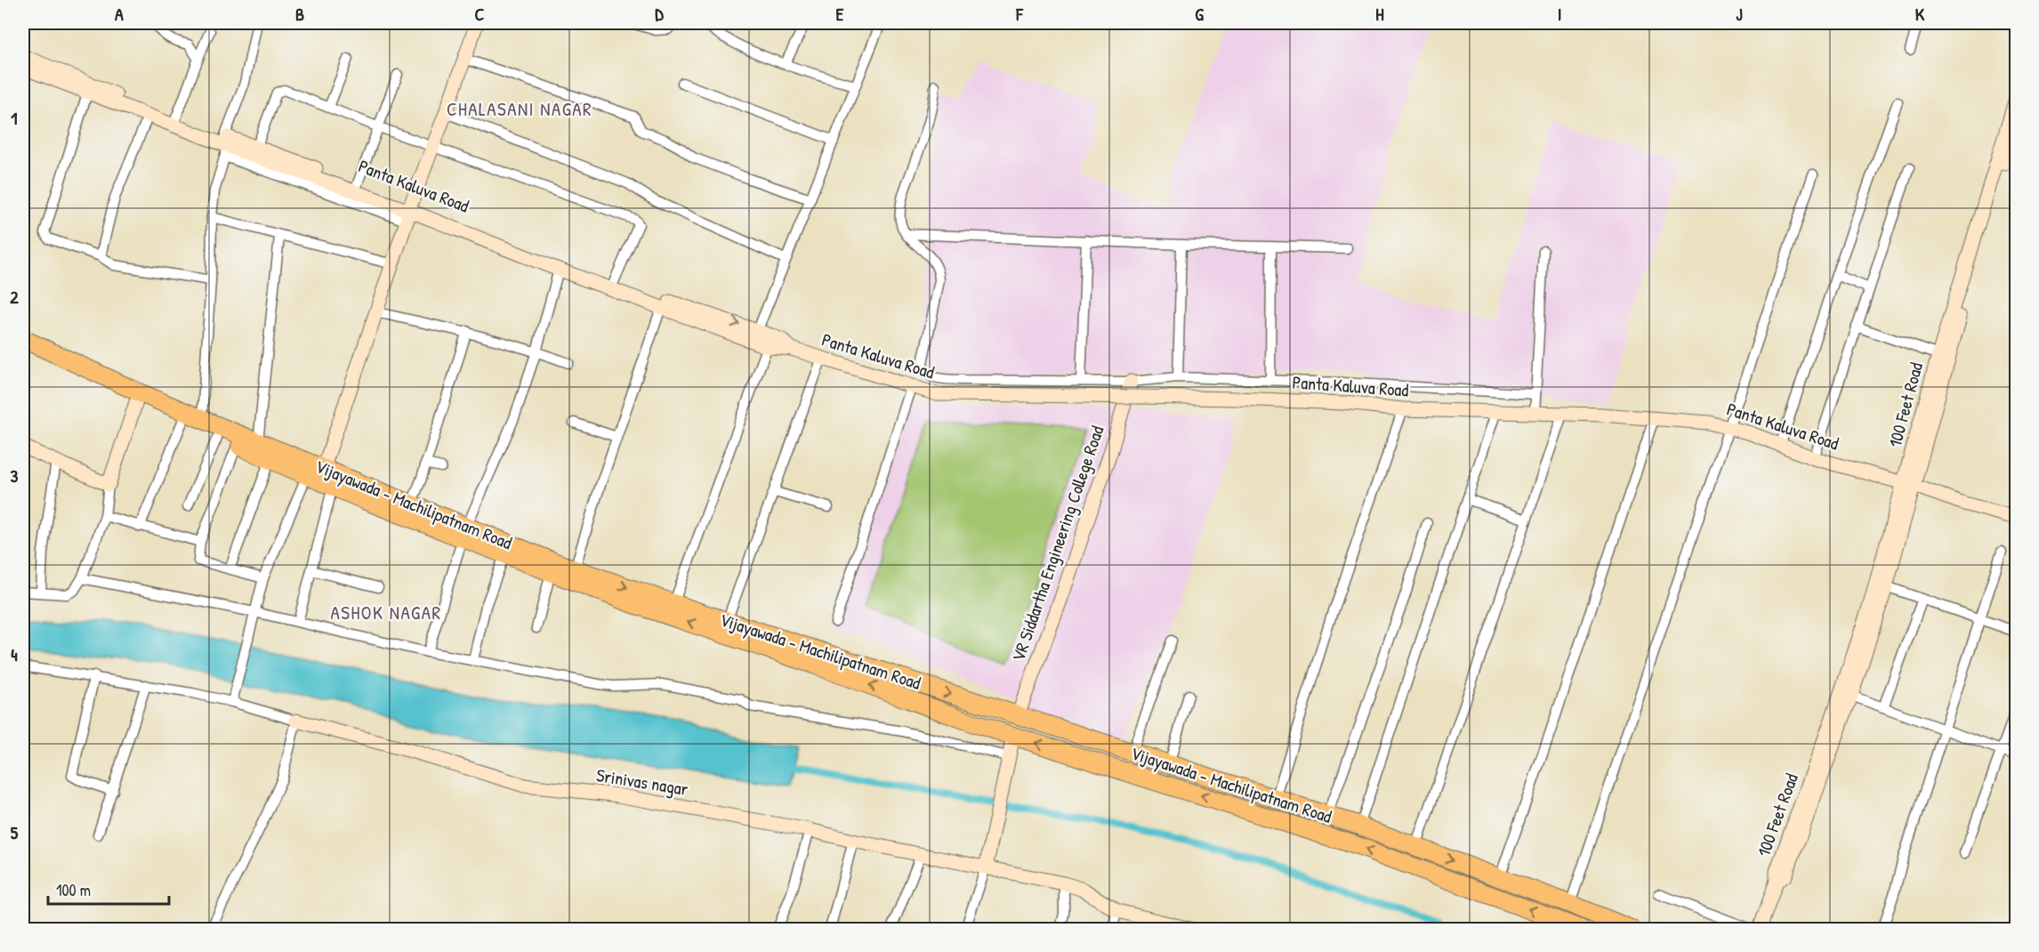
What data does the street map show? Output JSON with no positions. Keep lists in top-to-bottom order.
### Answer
{
  "streets": {
    "highway": ["Vijayawada - Machilipatnam Road"],
    "street": [
      "Panta Kaluva Road",
      "100 Feet Road",
      "VR Siddartha Engineering College Road",
      "Srinivas nagar"
    ]
  },
  "crossings": [
    ["Panta Kaluva Road", "100 Feet Road"],
    ["Vijayawada - Machilipatnam Road", "VR Siddartha Engineering College Road"]
  ],
  "districts": ["CHALASANI NAGAR", "ASHOK NAGAR"],
  "scale_bar": "100 m",
  "grid": {
    "columns": [
      "A",
      "B",
      "C",
      "D",
      "E",
      "F",
      "G",
      "H",
      "I",
      "J",
      "K"
    ],
    "rows": [
      "1",
      "2",
      "3",
      "4",
      "5"
    ]
  }
}
